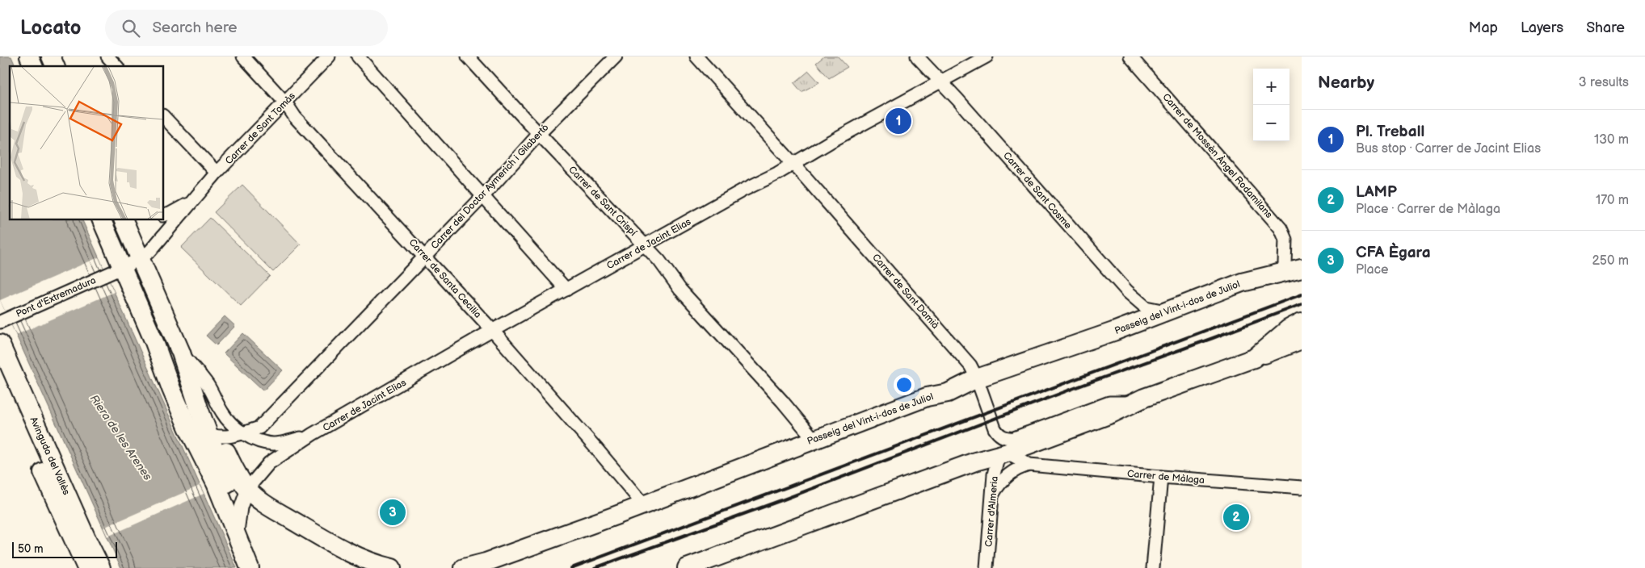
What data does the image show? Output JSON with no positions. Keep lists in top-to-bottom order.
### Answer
{
  "streets": {
    "street": [
      "Carrer de Sant Tomàs",
      "Carrer de Mossèn Àngel Rodamilans",
      "Carrer del Doctor Aymerich i Gilabertó",
      "Carrer de Sant Cosme",
      "Carrer de Sant Crispí",
      "Carrer de Jacint Elias",
      "Carrer de Santa Cecilia",
      "Carrer de Sant Damià",
      "Pont d'Extremadura",
      "Passeig del Vint-i-dos de Juliol",
      "Avinguda del Vallès",
      "Carrer de Màlaga",
      "Carrer d'Almeria"
    ]
  },
  "crossings": [
    ["Carrer de Sant Tomàs", "Carrer de Santa Cecilia"],
    ["Carrer de Mossèn Àngel Rodamilans", "Passeig del Vint-i-dos de Juliol"],
    ["Carrer del Doctor Aymerich i Gilabertó", "Carrer de Sant Crispí"],
    ["Carrer del Doctor Aymerich i Gilabertó", "Carrer de Jacint Elias"],
    ["Carrer del Doctor Aymerich i Gilabertó", "Carrer de Santa Cecilia"],
    ["Carrer de Sant Cosme", "Carrer de Jacint Elias"],
    ["Carrer de Sant Cosme", "Passeig del Vint-i-dos de Juliol"],
    ["Carrer de Sant Crispí", "Carrer de Jacint Elias"],
    ["Carrer de Sant Crispí", "Passeig del Vint-i-dos de Juliol"],
    ["Carrer de Jacint Elias", "Carrer de Santa Cecilia"],
    ["Carrer de Jacint Elias", "Carrer de Sant Damià"],
    ["Carrer de Santa Cecilia", "Passeig del Vint-i-dos de Juliol"],
    ["Carrer de Sant Damià", "Passeig del Vint-i-dos de Juliol"],
    ["Carrer de Màlaga", "Carrer d'Almeria"]
  ],
  "water": ["Riera de les Arenes"],
  "scale_bar": "50 m",
  "page": {
    "header": "Locato",
    "search": "Search here",
    "nav": ["Map", "Layers", "Share"],
    "heading": ["Nearby", "3 results"],
    "map_buttons": ["+", "−"],
    "pins": ["1", "3", "2"],
    "list": [
      {
        "mark": "1",
        "name": "Pl. Treball",
        "note": "Bus stop · Carrer de Jacint Elias",
        "value": "130 m"
      },
      {
        "mark": "2",
        "name": "LAMP",
        "note": "Place · Carrer de Màlaga",
        "value": "170 m"
      },
      {
        "mark": "3",
        "name": "CFA Ègara",
        "note": "Place",
        "value": "250 m"
      }
    ],
    "scale": "50 m"
  }
}
